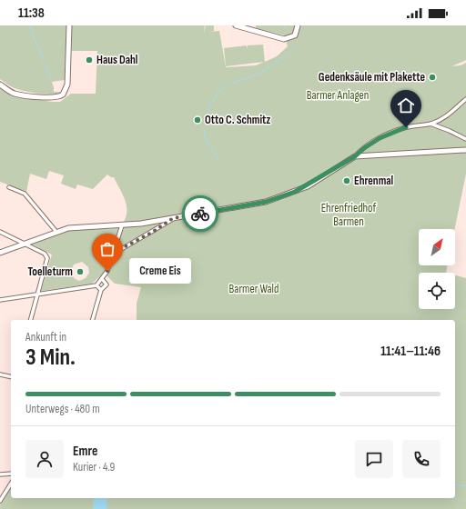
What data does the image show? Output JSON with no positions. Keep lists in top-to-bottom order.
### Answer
{
  "parks": ["Barmer Anlagen", "Ehrenfriedhof Barmen", "Barmer Wald"],
  "places": [
    "Haus Dahl",
    "Gedenksäule mit Plakette",
    "Otto C. Schmitz",
    "Ehrenmal",
    "Creme Eis",
    "Toelleturm"
  ],
  "north": "top right",
  "page": {
    "status": "11:38",
    "bubble": "Creme Eis",
    "heading": ["3 Min.", "Ankunft in", "11:41–11:46"],
    "panel": ["Emre", "Kurier · 4.9"],
    "bar": "Unterwegs · 480 m"
  }
}
